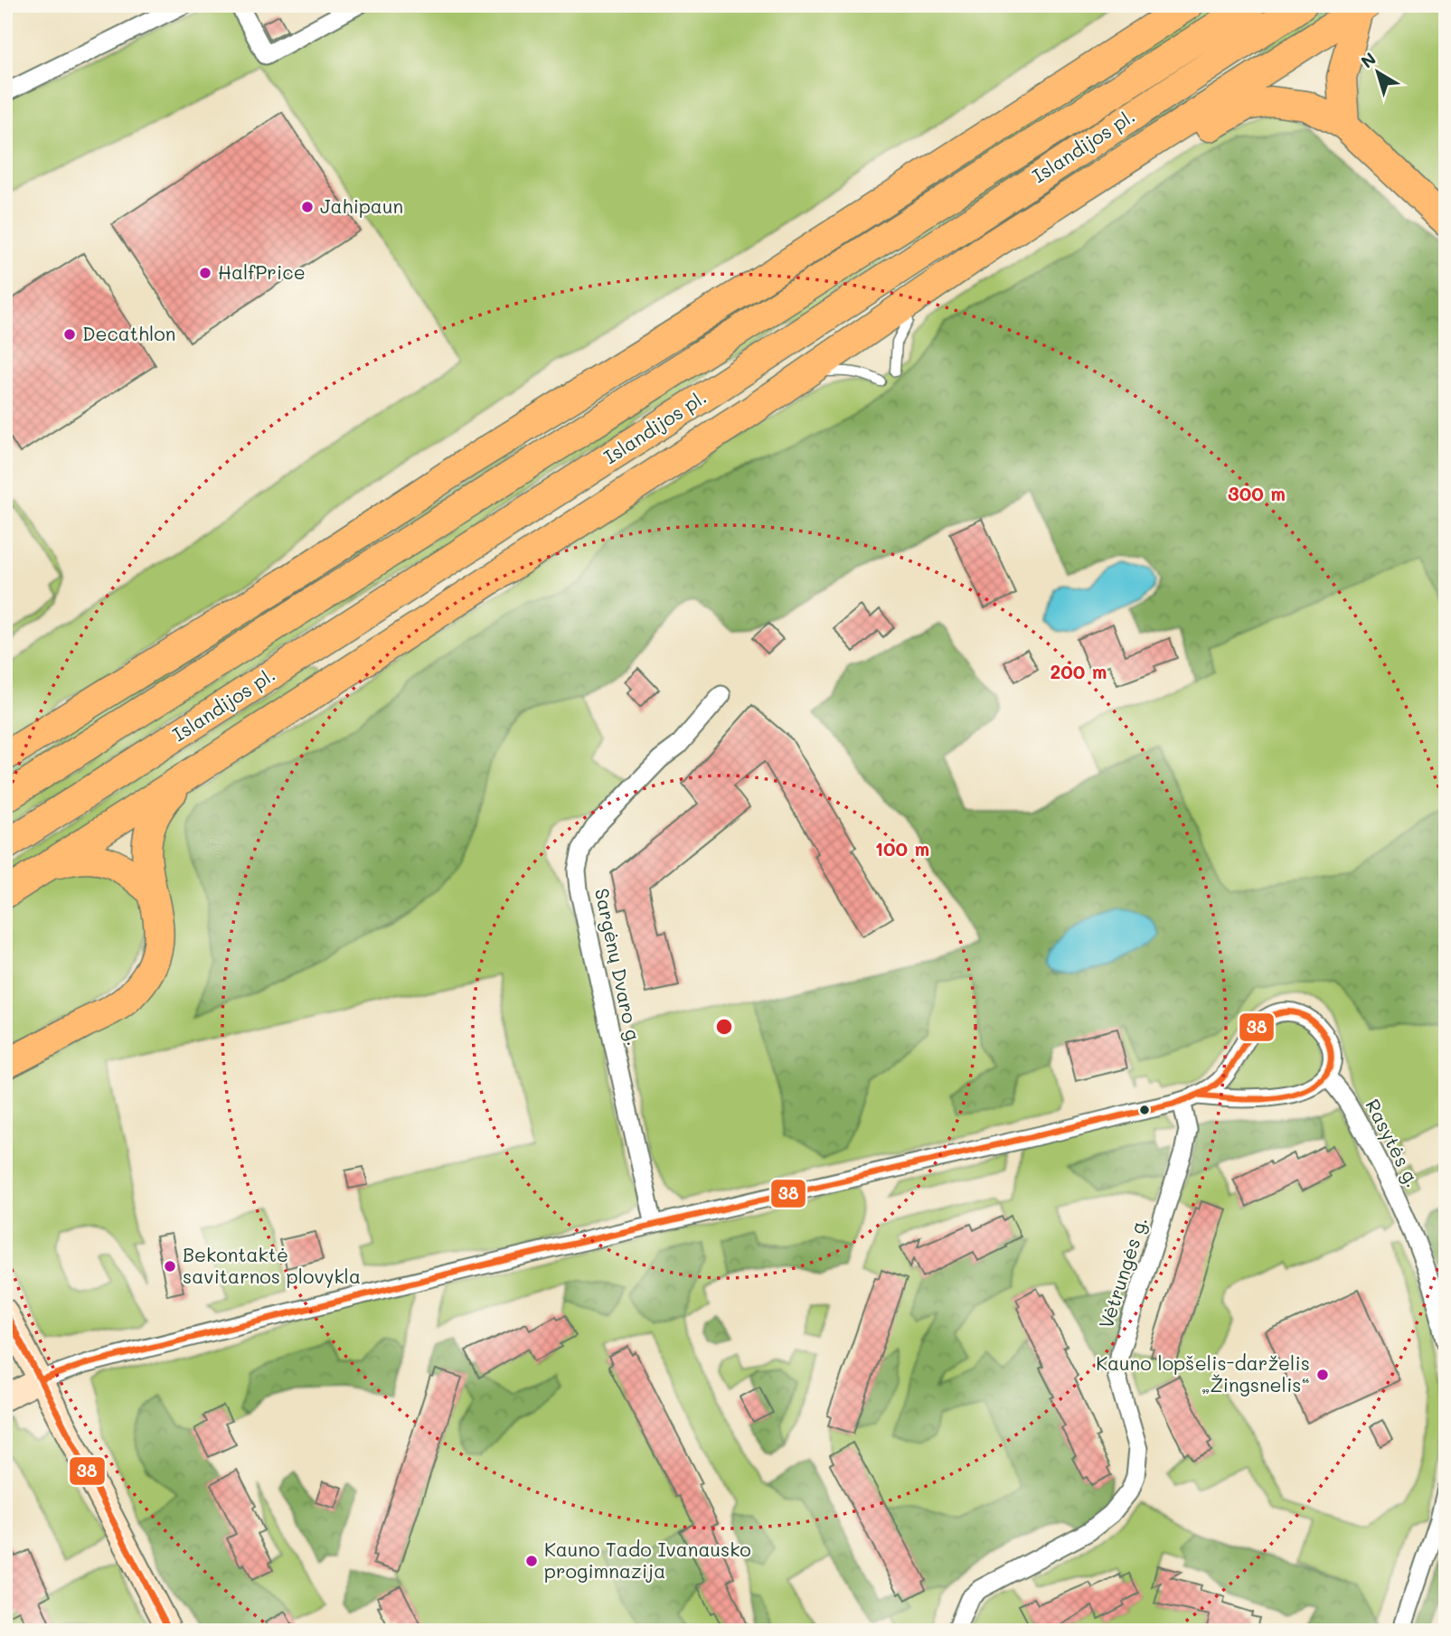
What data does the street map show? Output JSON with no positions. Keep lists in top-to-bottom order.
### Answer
{
  "streets": {
    "highway": ["Islandijos pl."],
    "street": ["Sargėnų Dvaro g.", "Rasytės g.", "Vėtrungės g."]
  },
  "places": [
    "Jahipaun",
    "HalfPrice",
    "Decathlon",
    "Bekontaktė savitarnos plovykla",
    "Kauno lopšelis-darželis „Žingsnelis“",
    "Kauno Tado Ivanausko progimnazija"
  ],
  "lines": ["transit line 38"],
  "north": "top left",
  "rings": ["300 m", "200 m", "100 m"]
}
